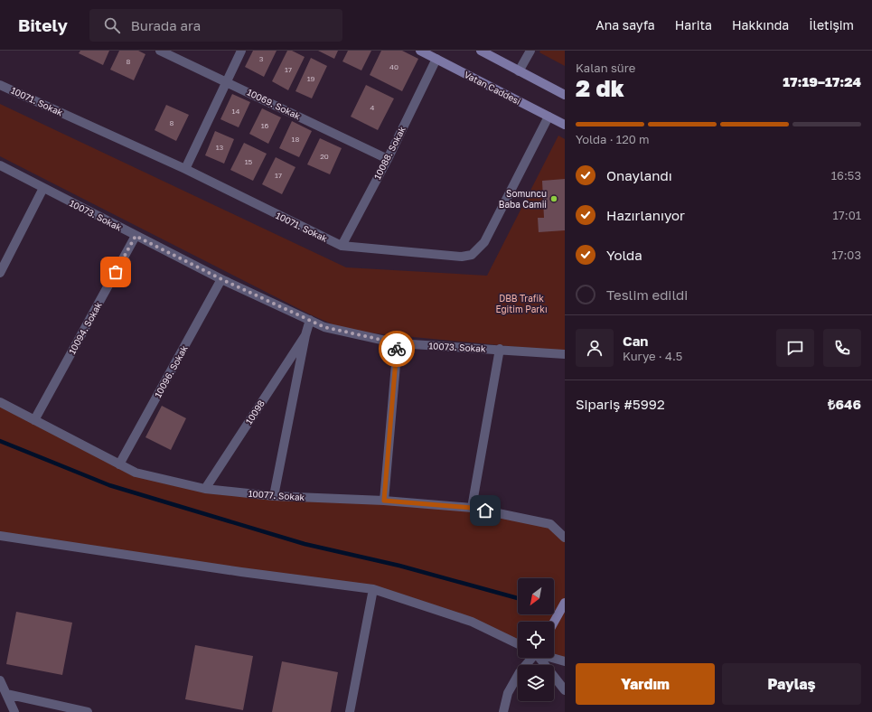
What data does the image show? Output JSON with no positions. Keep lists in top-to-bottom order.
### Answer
{
  "streets": {
    "street": [
      "Vatan Caddesi",
      "10071. Sokak",
      "10069. Sokak",
      "10088. Sokak",
      "10073. Sokak",
      "10094. Sokak",
      "10096. Sokak",
      "10098",
      "10077. Sokak"
    ]
  },
  "crossings": [
    ["Vatan Caddesi", "10071. Sokak"],
    ["Vatan Caddesi", "10088. Sokak"],
    ["10071. Sokak", "10088. Sokak"],
    ["10069. Sokak", "10088. Sokak"],
    ["10073. Sokak", "10094. Sokak"],
    ["10073. Sokak", "10096. Sokak"],
    ["10094. Sokak", "10077. Sokak"],
    ["10096. Sokak", "10077. Sokak"],
    ["10098", "10077. Sokak"]
  ],
  "parks": ["DBB Trafik Eğitim Parkı"],
  "places": ["Somuncu Baba Camii"],
  "house_numbers": [
    "3",
    "8",
    "40",
    "17",
    "19",
    "4",
    "14",
    "8",
    "16",
    "18",
    "13",
    "20",
    "15",
    "17"
  ],
  "north": "bottom left",
  "page": {
    "header": "Bitely",
    "search": "Burada ara",
    "nav": [
      "Ana sayfa",
      "Harita",
      "Hakkında",
      "İletişim"
    ],
    "heading": ["2 dk", "Kalan süre", "17:19–17:24"],
    "panel": [
      "Can",
      "Kurye · 4.5",
      "Sipariş #5992",
      "₺646"
    ],
    "bar": "Yolda · 120 m",
    "list": [
      ["Onaylandı", "16:53"],
      ["Hazırlanıyor", "17:01"],
      ["Yolda", "17:03"],
      "Teslim edildi"
    ],
    "buttons": ["Yardım", "Paylaş"]
  }
}
